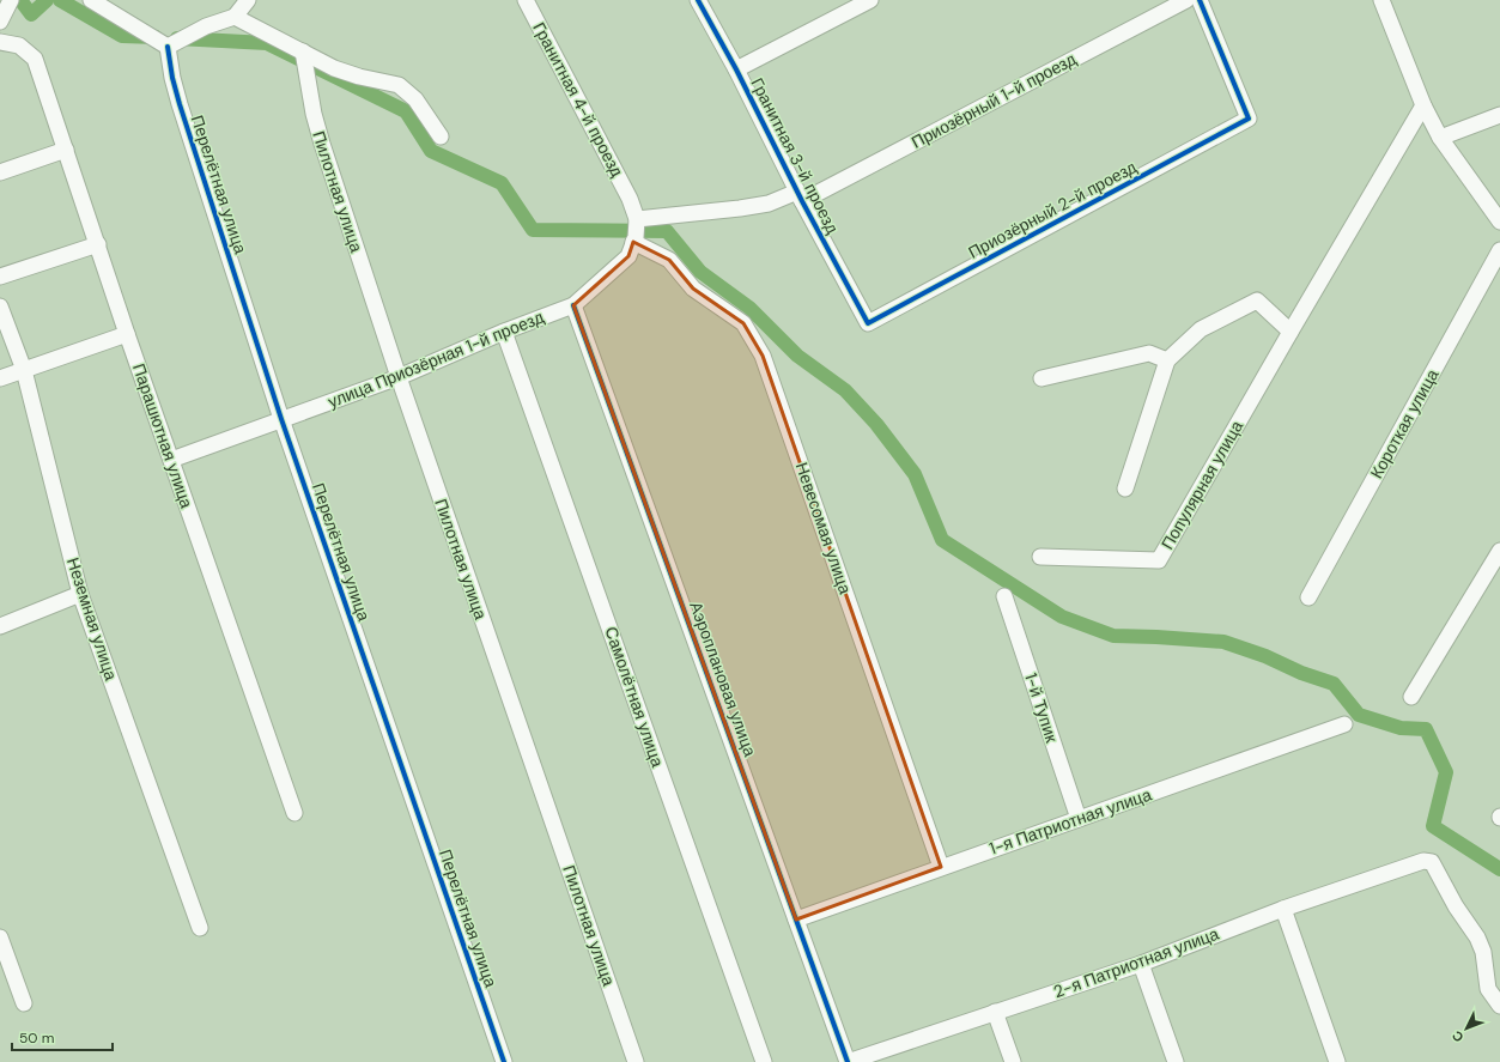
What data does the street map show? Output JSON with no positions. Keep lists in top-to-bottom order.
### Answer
{
  "streets": {
    "street": [
      "Гранитная 4-й проезд",
      "Приозёрный 1-й проезд",
      "Гранитная 3-й проезд",
      "Перелётная улица",
      "Пилотная улица",
      "Приозёрный 2-й проезд",
      "улица Приозёрная 1-й проезд",
      "Короткая улица",
      "Парашютная улица",
      "Популярная улица",
      "Невесомая улица",
      "Неземная улица",
      "Аэроплановая улица",
      "Самолётная улица",
      "1-й Тупик",
      "1-я Патриотная улица",
      "2-я Патриотная улица"
    ]
  },
  "crossings": [
    ["Гранитная 4-й проезд", "улица Приозёрная 1-й проезд"],
    ["Приозёрный 1-й проезд", "Гранитная 3-й проезд"],
    ["Приозёрный 1-й проезд", "улица Приозёрная 1-й проезд"],
    ["Гранитная 3-й проезд", "Приозёрный 2-й проезд"],
    ["Перелётная улица", "улица Приозёрная 1-й проезд"],
    ["Пилотная улица", "улица Приозёрная 1-й проезд"],
    ["улица Приозёрная 1-й проезд", "Парашютная улица"],
    ["улица Приозёрная 1-й проезд", "Невесомая улица"],
    ["улица Приозёрная 1-й проезд", "Аэроплановая улица"],
    ["улица Приозёрная 1-й проезд", "Самолётная улица"],
    ["Невесомая улица", "1-я Патриотная улица"],
    ["Аэроплановая улица", "1-я Патриотная улица"],
    ["Аэроплановая улица", "2-я Патриотная улица"],
    ["1-й Тупик", "1-я Патриотная улица"]
  ],
  "scale_bar": "50 m",
  "north": "bottom left"
}
